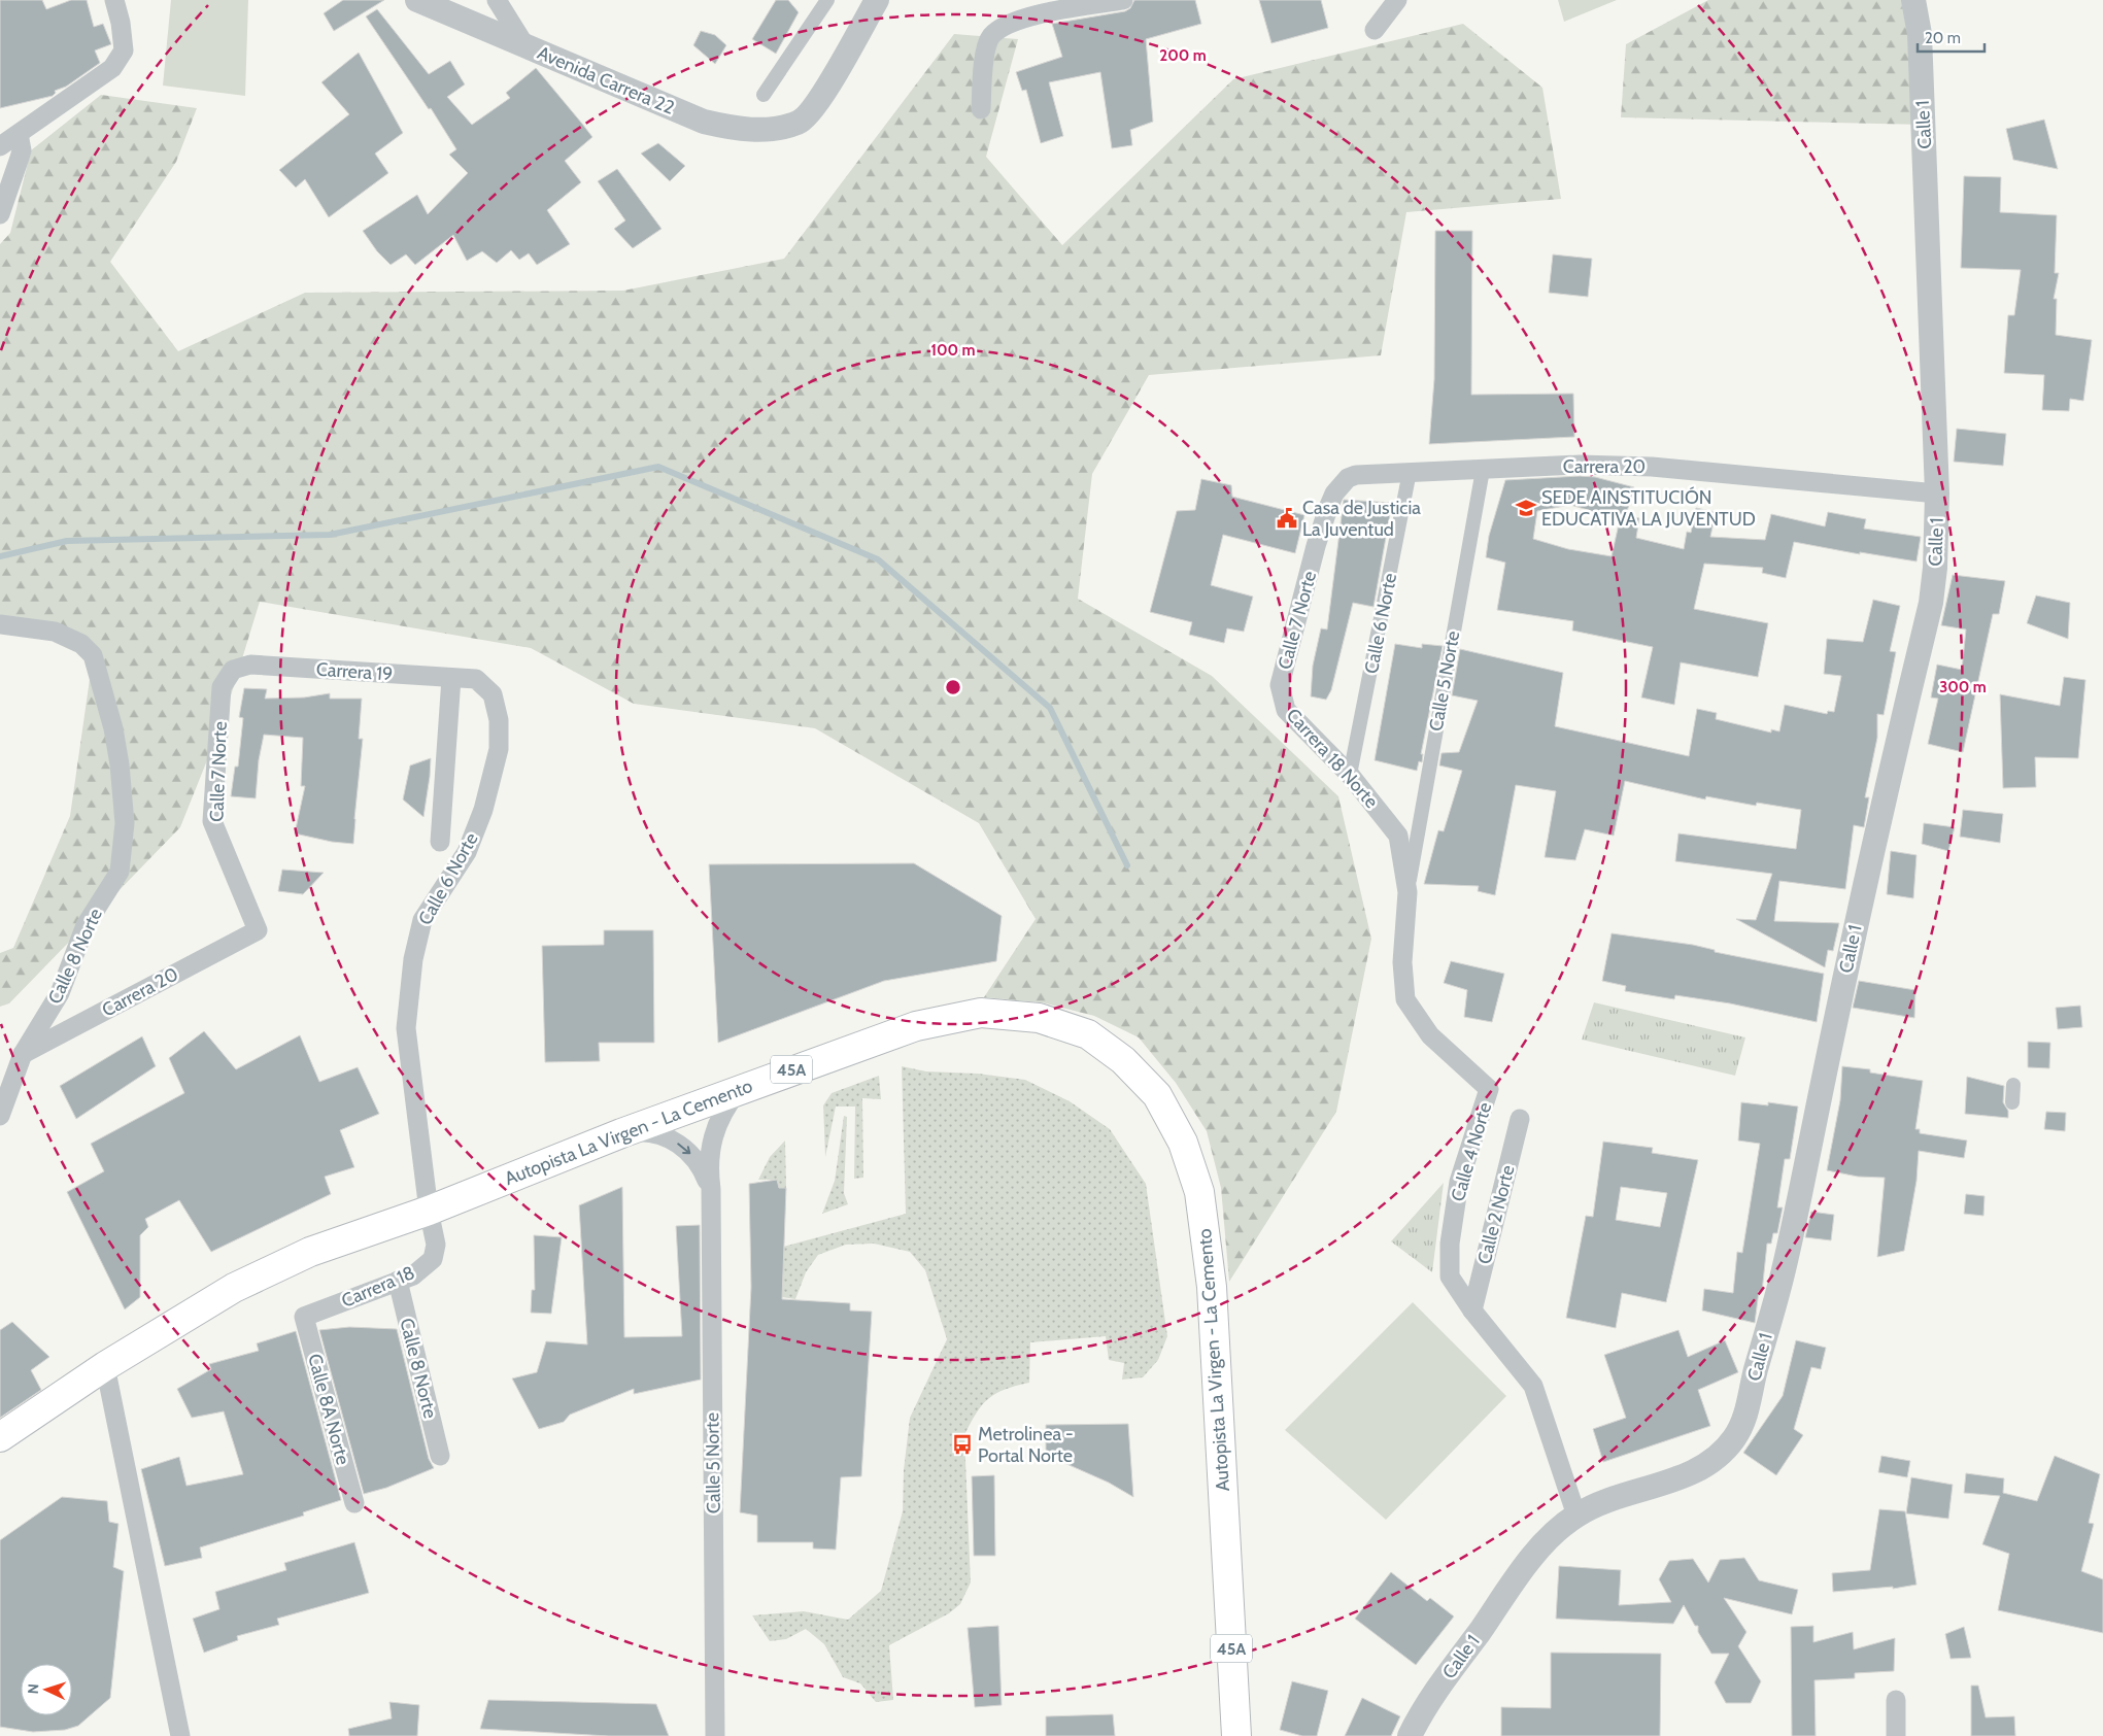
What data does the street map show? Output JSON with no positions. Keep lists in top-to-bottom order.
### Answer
{
  "streets": {
    "main road": ["45A", "Autopista La Virgen - La Cemento"],
    "street": [
      "Avenida Carrera 22",
      "Calle 1",
      "Carrera 20",
      "Calle 7 Norte",
      "Calle 6 Norte",
      "Carrera 19",
      "Calle 5 Norte",
      "Carrera 18 Norte",
      "Calle 8 Norte",
      "Calle 4 Norte",
      "Calle 2 Norte",
      "Carrera 18",
      "Calle 8A Norte"
    ]
  },
  "crossings": [
    ["Calle 1", "Carrera 20"],
    ["Carrera 20", "Calle 7 Norte"],
    ["Carrera 20", "Calle 6 Norte"],
    ["Carrera 20", "Calle 5 Norte"],
    ["Carrera 20", "Calle 8 Norte"],
    ["Calle 7 Norte", "Carrera 19"],
    ["Calle 7 Norte", "Carrera 18 Norte"],
    ["Calle 6 Norte", "Carrera 19"],
    ["Calle 6 Norte", "Carrera 18 Norte"],
    ["Calle 6 Norte", "Autopista La Virgen - La Cemento"],
    ["Calle 6 Norte", "Carrera 18"],
    ["Calle 5 Norte", "Carrera 18 Norte"],
    ["Calle 5 Norte", "Autopista La Virgen - La Cemento"],
    ["Carrera 18 Norte", "Calle 4 Norte"],
    ["Calle 8 Norte", "Carrera 18"],
    ["Autopista La Virgen - La Cemento", "Carrera 18"],
    ["Calle 4 Norte", "Calle 2 Norte"],
    ["Carrera 18", "Calle 8A Norte"]
  ],
  "places": {
    "school or university": ["SEDE AINSTITUCIÓN EDUCATIVA LA JUVENTUD"],
    "public building": ["Casa de Justicia La Juventud"],
    "bus stop": ["Metrolinea - Portal Norte"]
  },
  "scale_bar": "20 m",
  "north": "left",
  "rings": ["200 m", "100 m", "300 m"]
}
